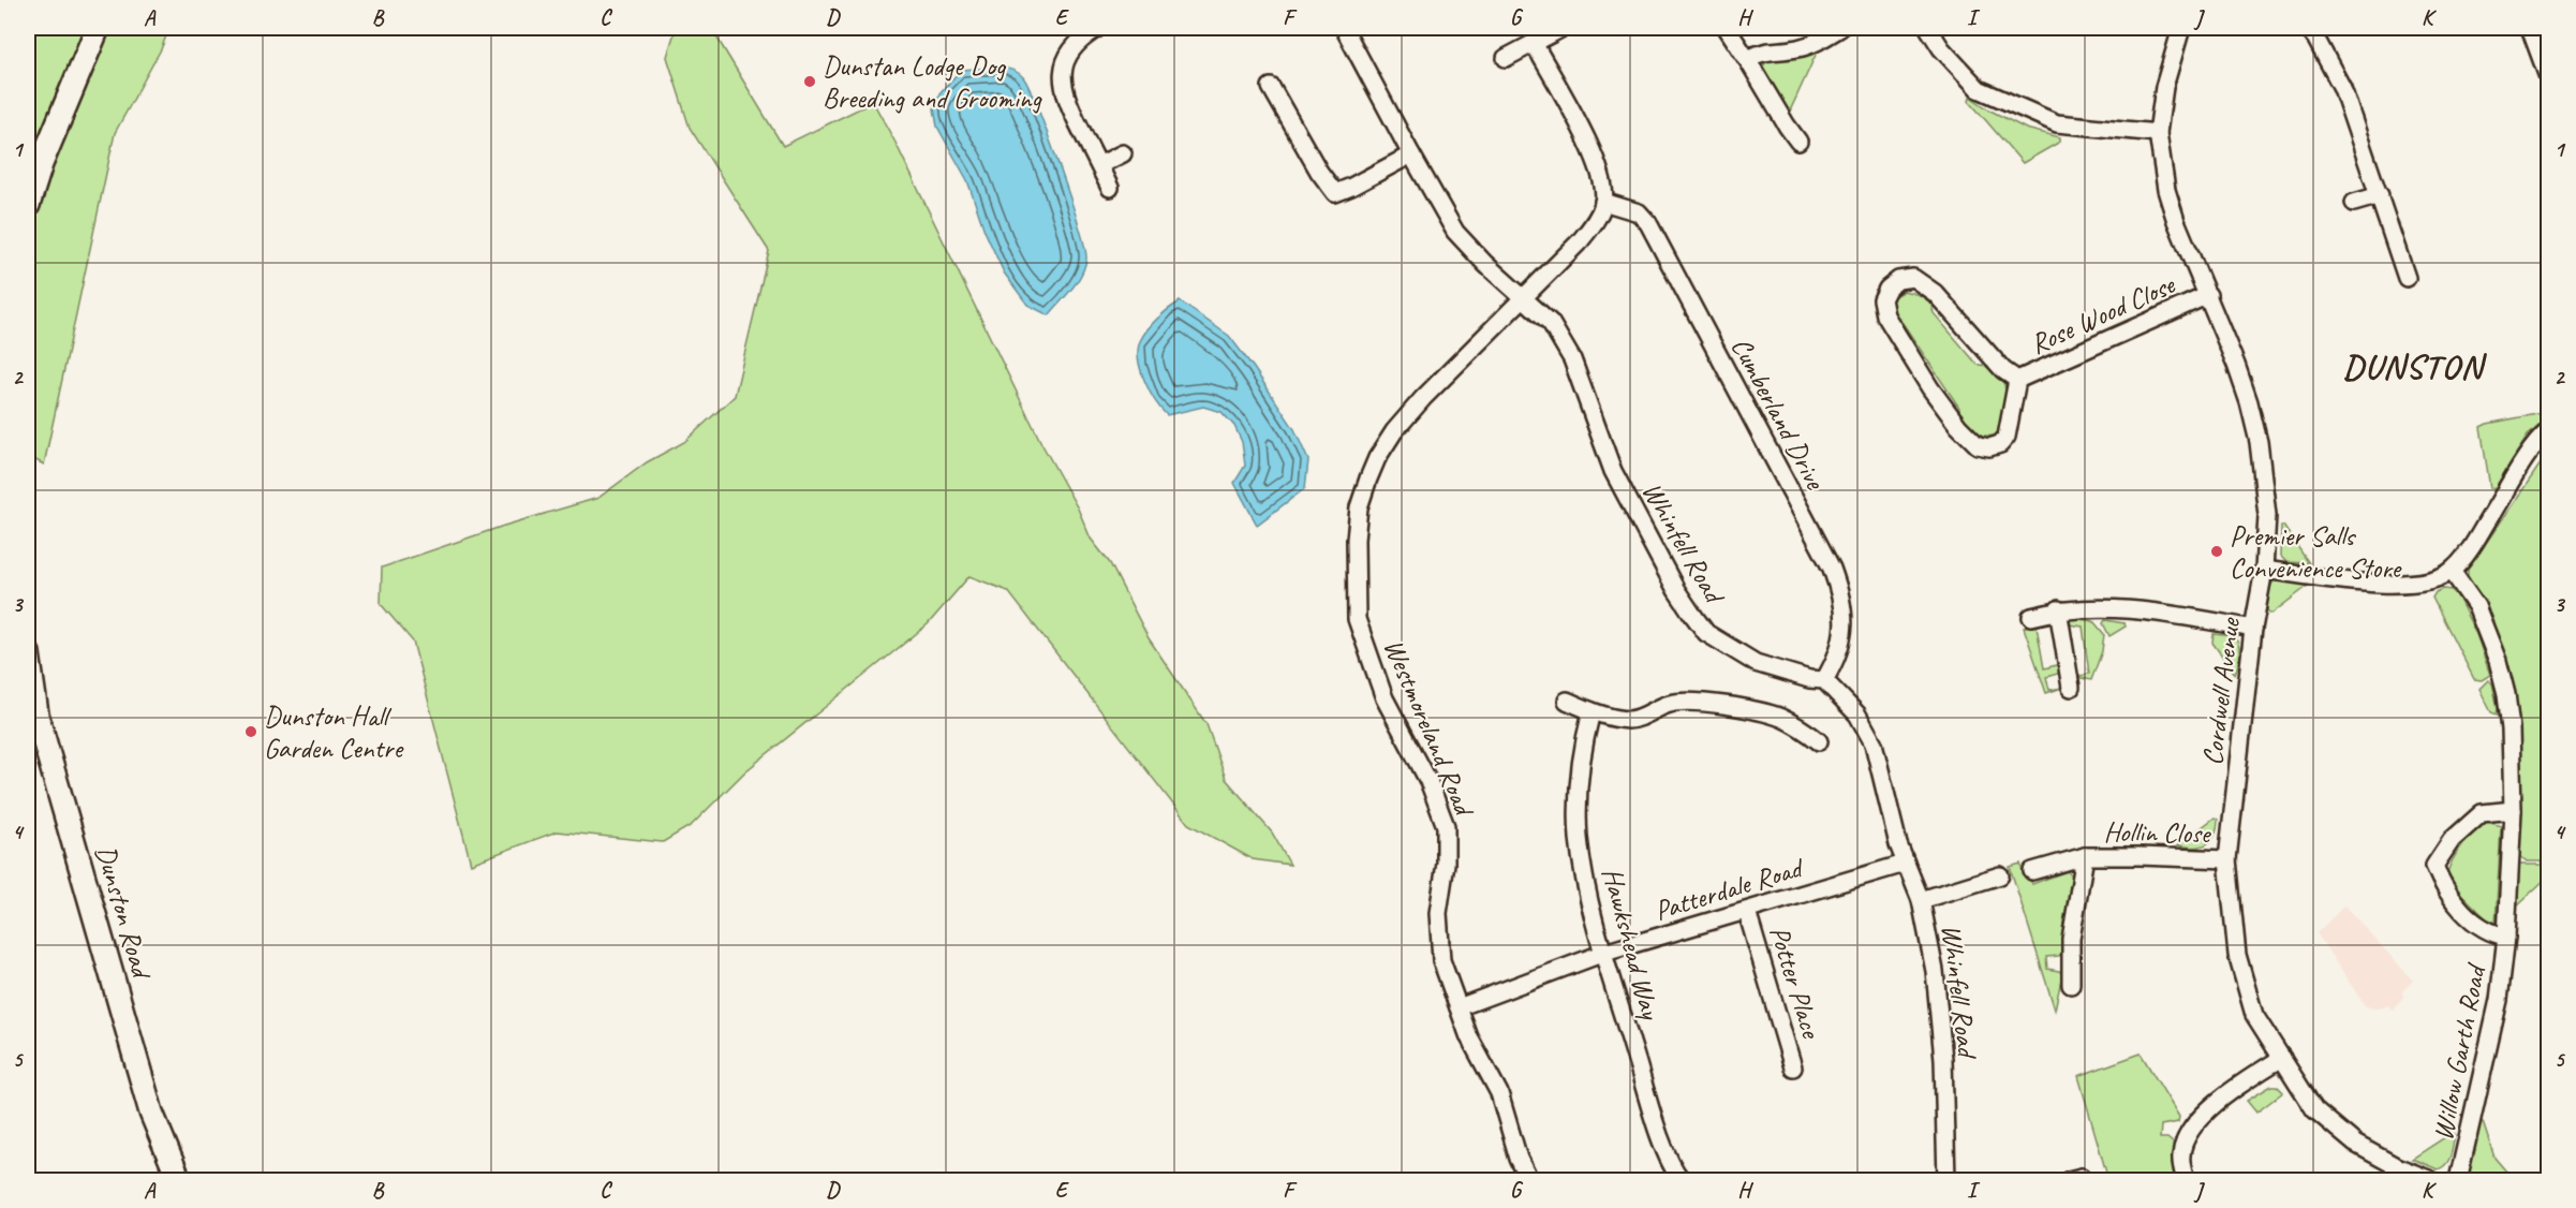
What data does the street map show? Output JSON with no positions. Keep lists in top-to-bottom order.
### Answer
{
  "streets": {
    "main road": ["Dunston Road"],
    "street": [
      "Rose Wood Close",
      "Cumberland Drive",
      "Whinfell Road",
      "Cordwell Avenue",
      "Westmoreland Road",
      "Hollin Close",
      "Patterdale Road",
      "Hawkshead Way",
      "Potter Place",
      "Willow Garth Road"
    ]
  },
  "crossings": [
    ["Rose Wood Close", "Cordwell Avenue"],
    ["Cumberland Drive", "Whinfell Road"],
    ["Cumberland Drive", "Westmoreland Road"],
    ["Whinfell Road", "Westmoreland Road"],
    ["Whinfell Road", "Patterdale Road"],
    ["Cordwell Avenue", "Hollin Close"],
    ["Westmoreland Road", "Patterdale Road"],
    ["Patterdale Road", "Hawkshead Way"],
    ["Patterdale Road", "Potter Place"]
  ],
  "districts": ["DUNSTON"],
  "places": ["Dunstan Lodge Dog Breeding and Grooming", "Premier Salls Convenience Store", "Dunston Hall Garden Centre"],
  "grid": {
    "columns": [
      "A",
      "B",
      "C",
      "D",
      "E",
      "F",
      "G",
      "H",
      "I",
      "J",
      "K"
    ],
    "rows": [
      "1",
      "2",
      "3",
      "4",
      "5"
    ]
  }
}
